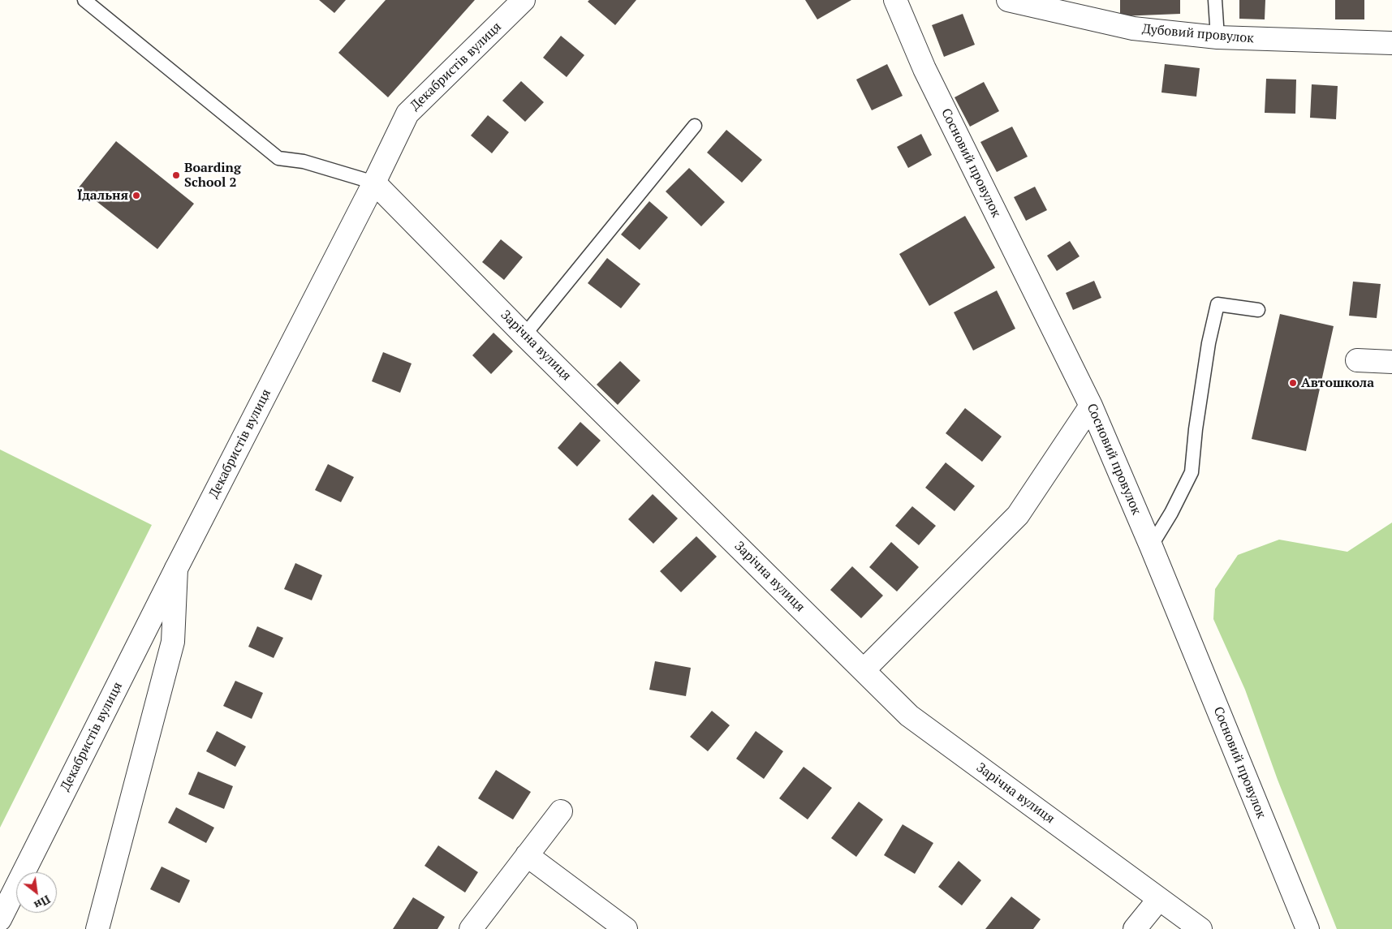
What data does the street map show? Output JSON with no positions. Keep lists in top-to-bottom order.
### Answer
{
  "streets": {
    "street": [
      "Дубовий провулок",
      "Декабристів вулиця",
      "Сосновий провулок",
      "Зарічна вулиця"
    ]
  },
  "crossings": [
    ["Декабристів вулиця", "Зарічна вулиця"]
  ],
  "places": ["Boarding School 2", "Їдальня", "Автошкола"],
  "north": "bottom right"
}
